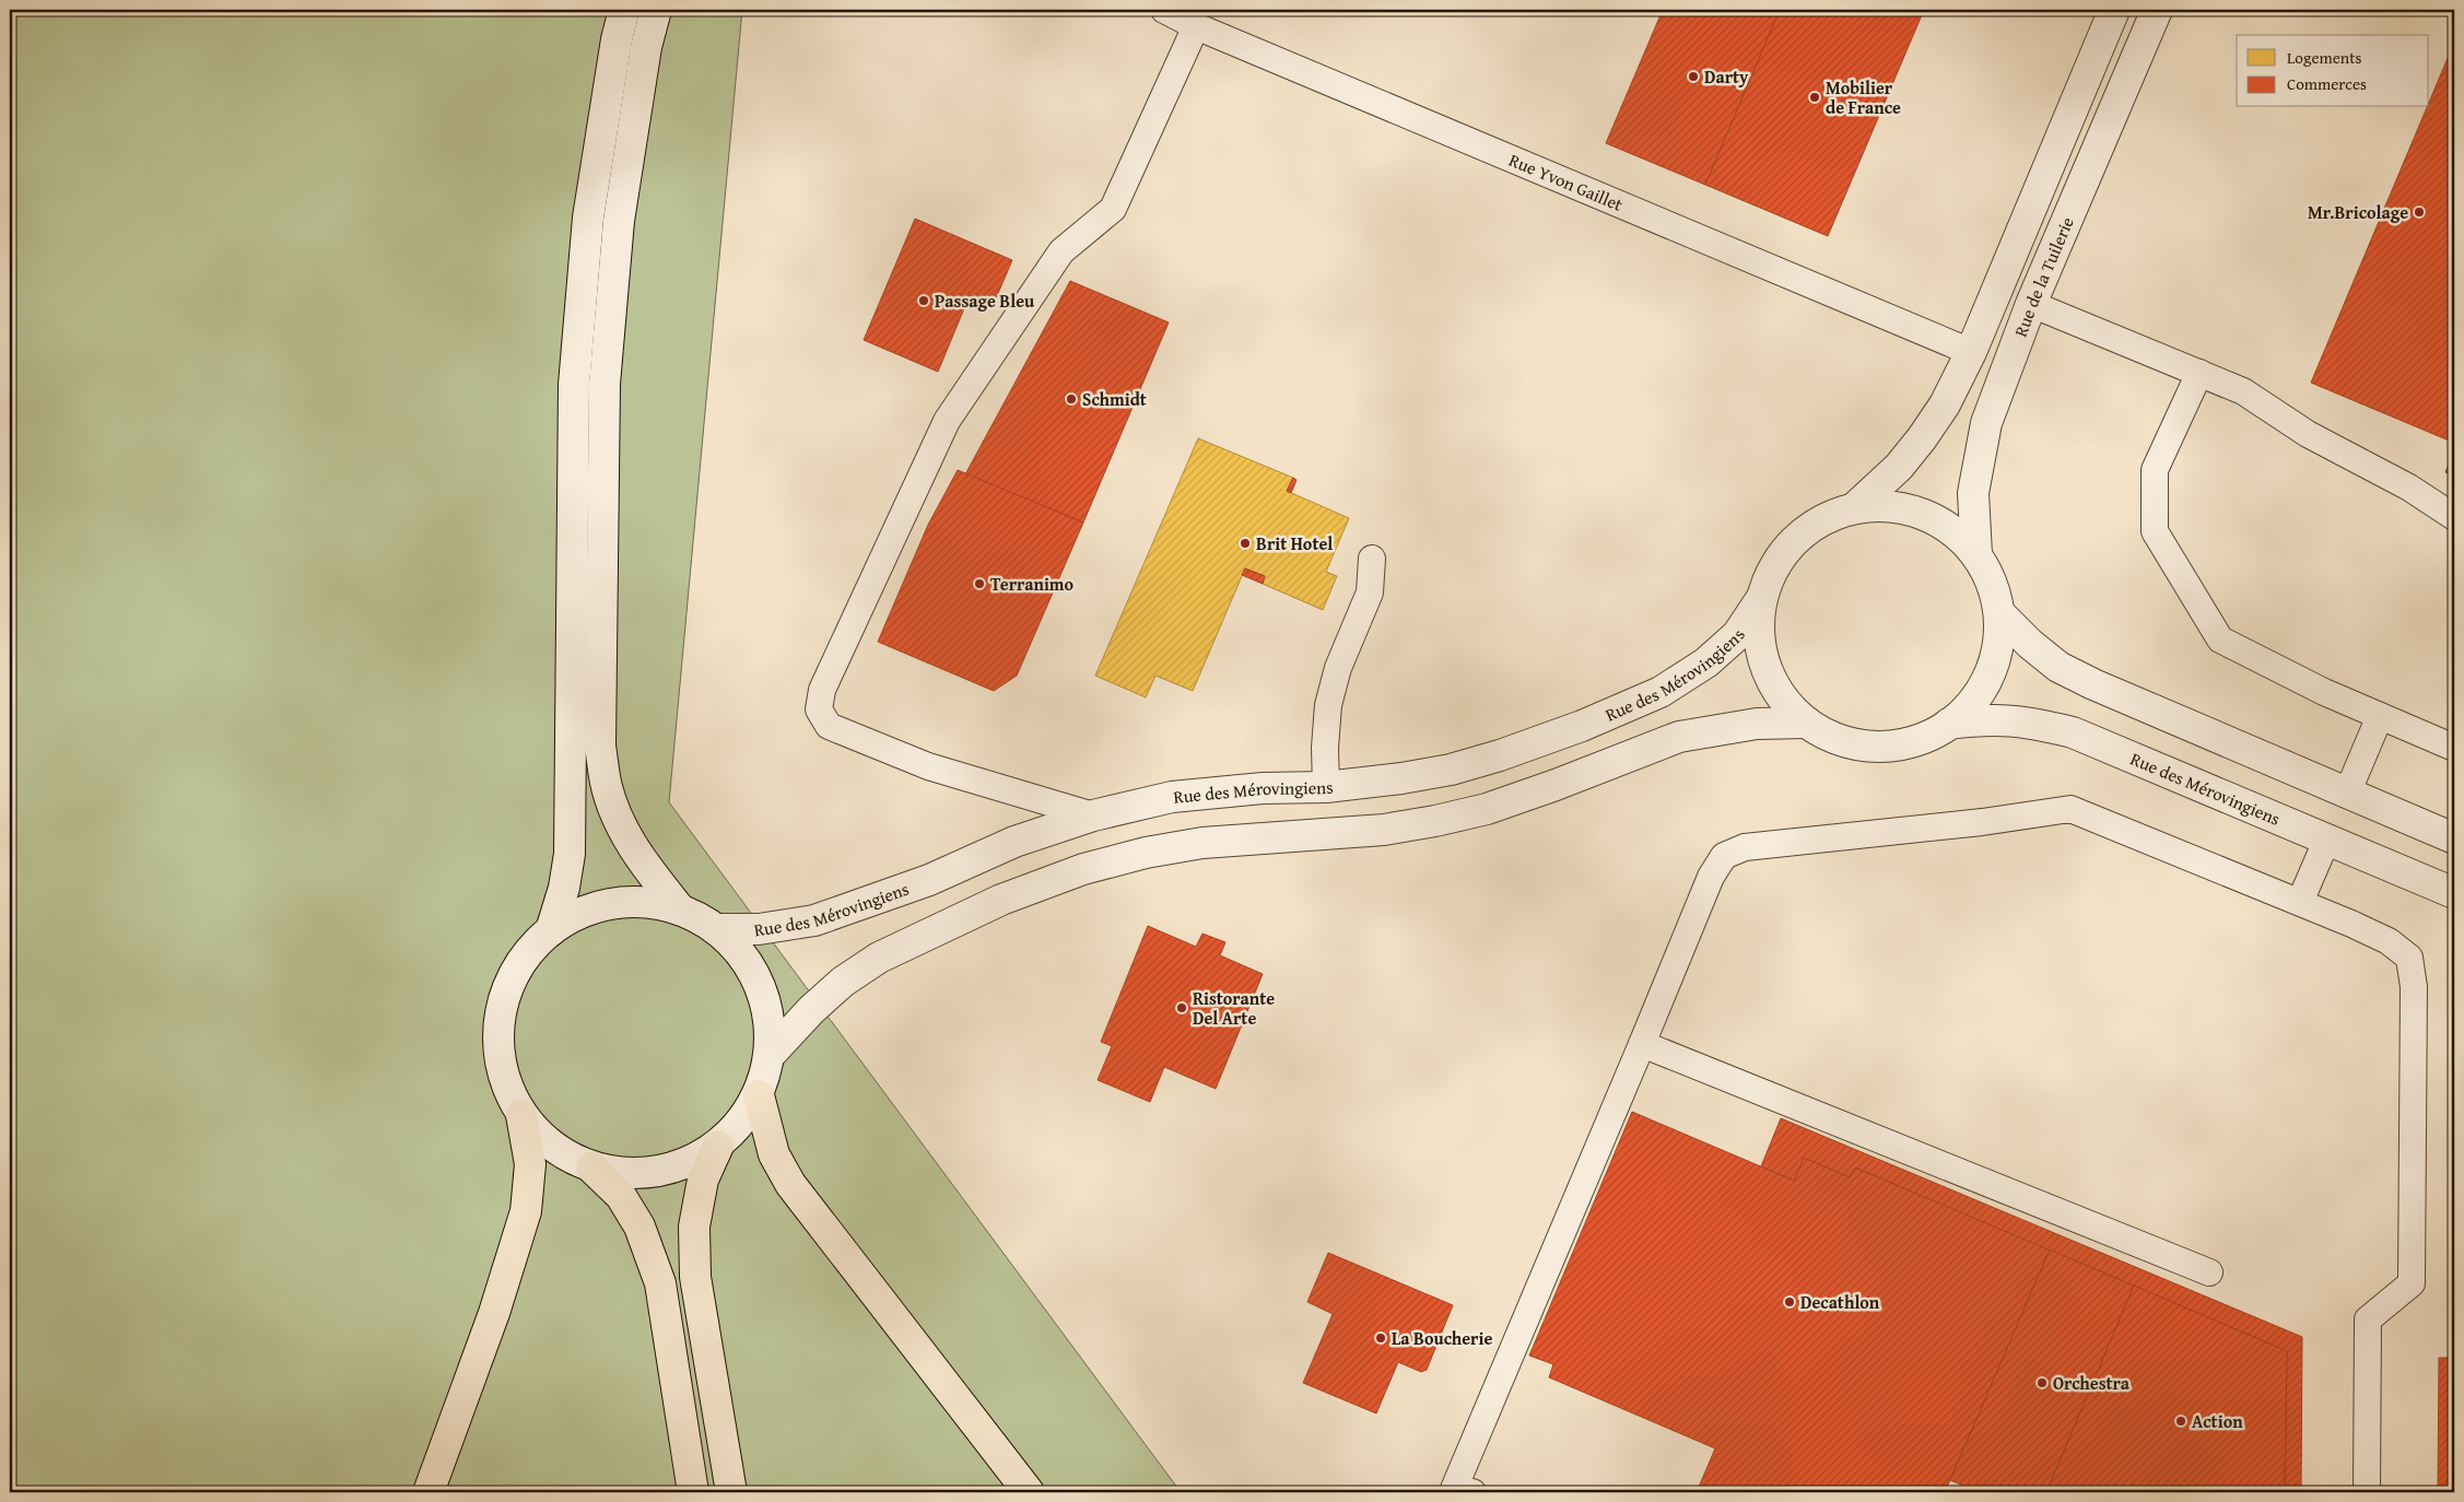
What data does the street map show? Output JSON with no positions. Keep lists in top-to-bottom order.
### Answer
{
  "streets": {
    "street": ["Rue de la Tuilerie", "Rue des Mérovingiens"],
    "lane": ["Rue Yvon Gaillet"]
  },
  "places": [
    "Darty",
    "Mobilier de France",
    "Mr.Bricolage",
    "Passage Bleu",
    "Schmidt",
    "Brit Hotel",
    "Terranimo",
    "Ristorante Del Arte",
    "Decathlon",
    "La Boucherie",
    "Orchestra",
    "Action"
  ],
  "legend": ["Logements", "Commerces"]
}
